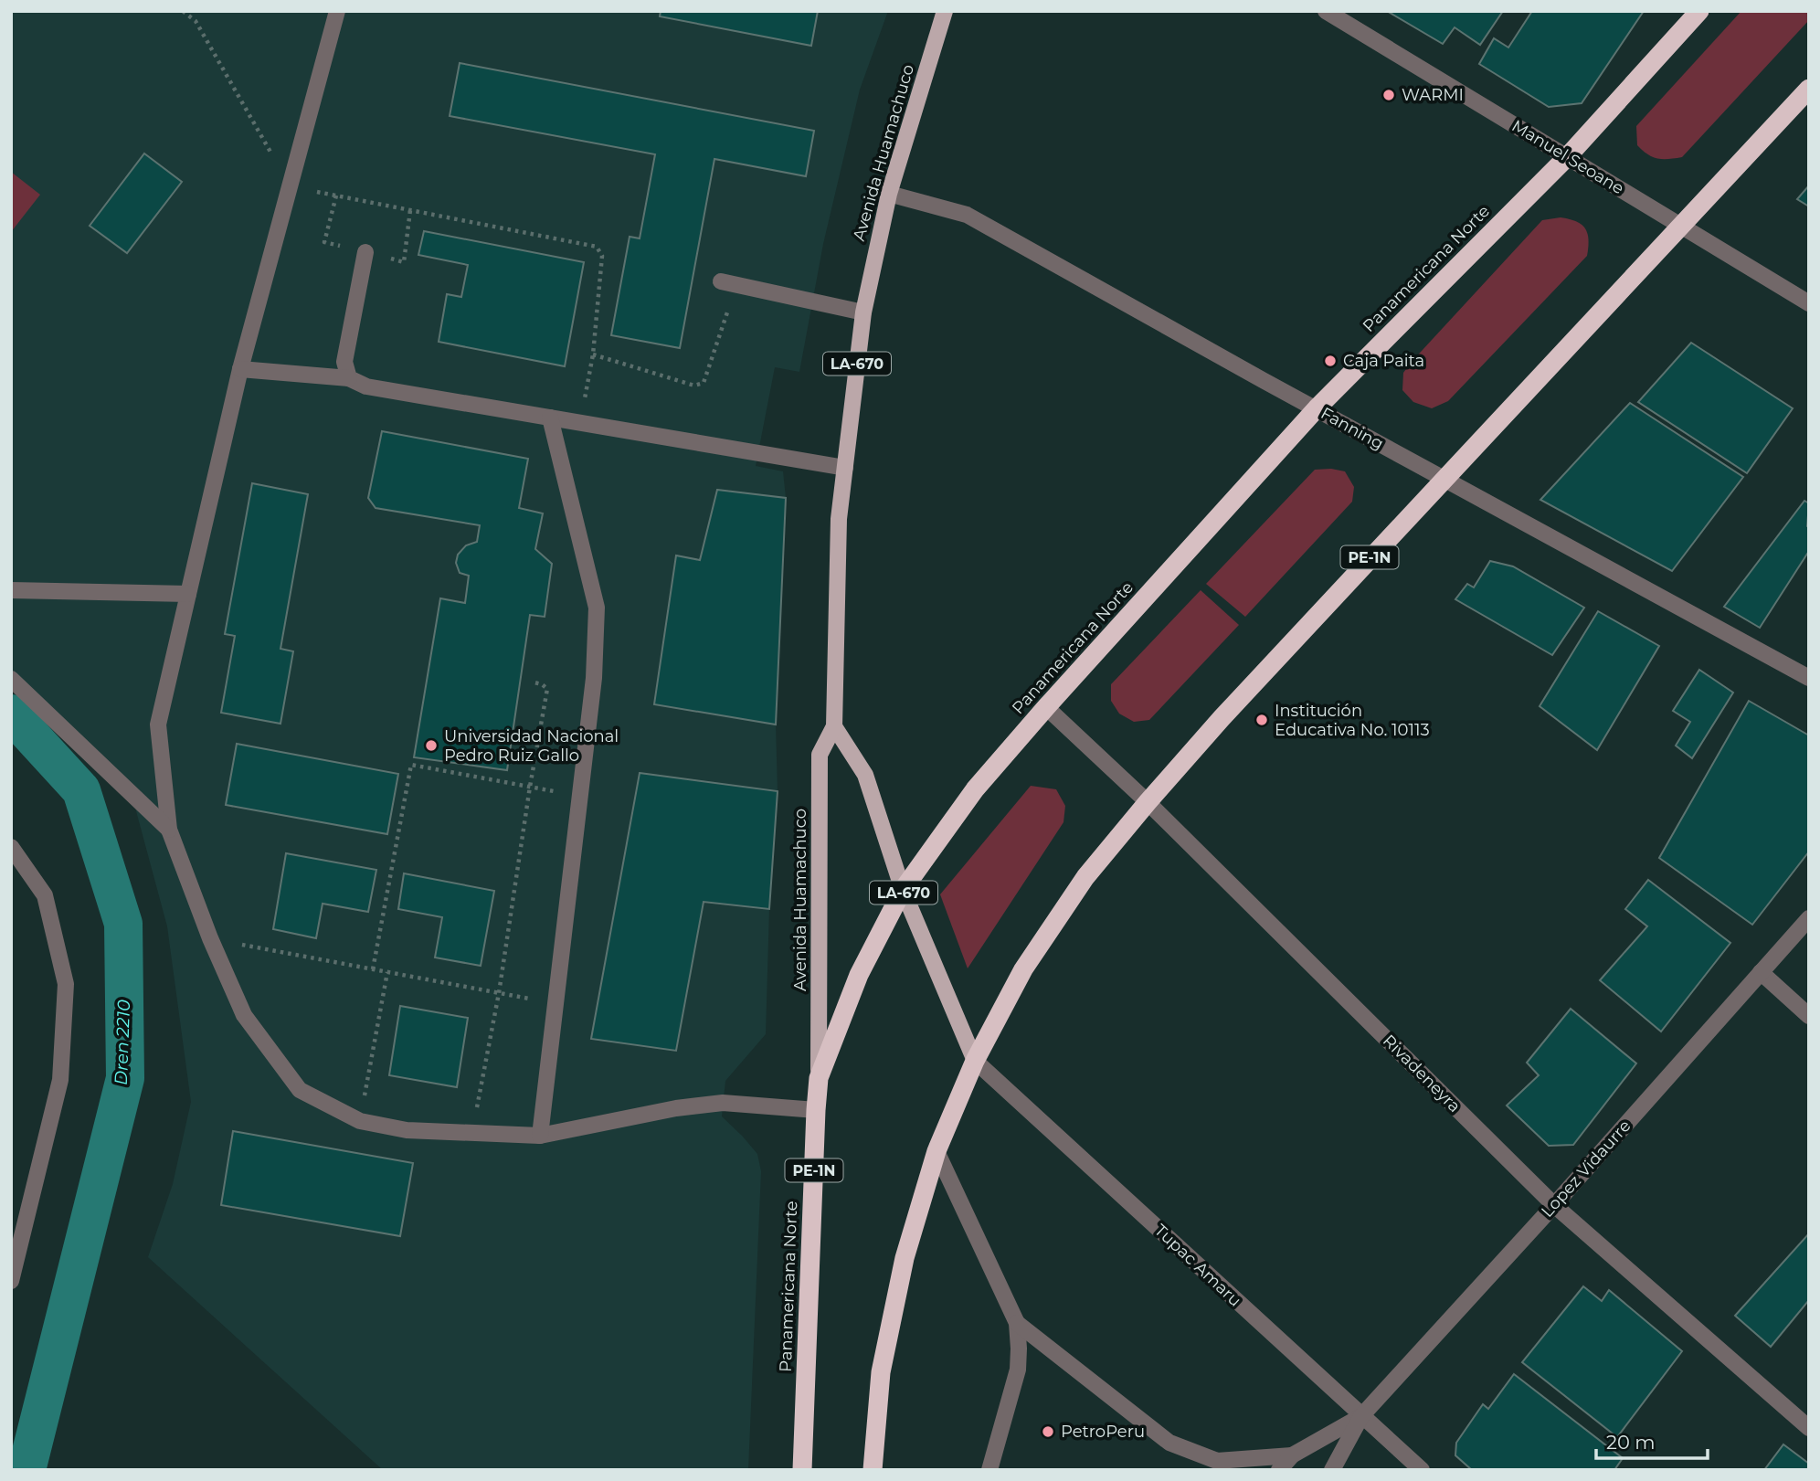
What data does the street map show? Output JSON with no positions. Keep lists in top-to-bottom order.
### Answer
{
  "streets": {
    "highway": ["Panamericana Norte", "PE-1N"],
    "main road": ["Avenida Huamachuco", "LA-670"],
    "street": [
      "Manuel Seoane",
      "Fanning",
      "Rivadeneyra",
      "Lopez Vidaurre",
      "Tupac Amaru"
    ]
  },
  "crossings": [
    ["Avenida Huamachuco", "Panamericana Norte"],
    ["Avenida Huamachuco", "LA-670"],
    ["Avenida Huamachuco", "Fanning"],
    ["Manuel Seoane", "Panamericana Norte"],
    ["Manuel Seoane", "PE-1N"],
    ["Panamericana Norte", "LA-670"],
    ["Panamericana Norte", "Fanning"],
    ["Panamericana Norte", "Rivadeneyra"],
    ["LA-670", "PE-1N"],
    ["LA-670", "Tupac Amaru"],
    ["Fanning", "PE-1N"],
    ["PE-1N", "Rivadeneyra"],
    ["PE-1N", "Tupac Amaru"],
    ["Rivadeneyra", "Lopez Vidaurre"],
    ["Lopez Vidaurre", "Tupac Amaru"]
  ],
  "water": ["Dren 2210"],
  "places": [
    "WARMI",
    "Caja Paita",
    "Institución Educativa No. 10113",
    "Universidad Nacional Pedro Ruiz Gallo",
    "PetroPeru"
  ],
  "scale_bar": "20 m"
}
